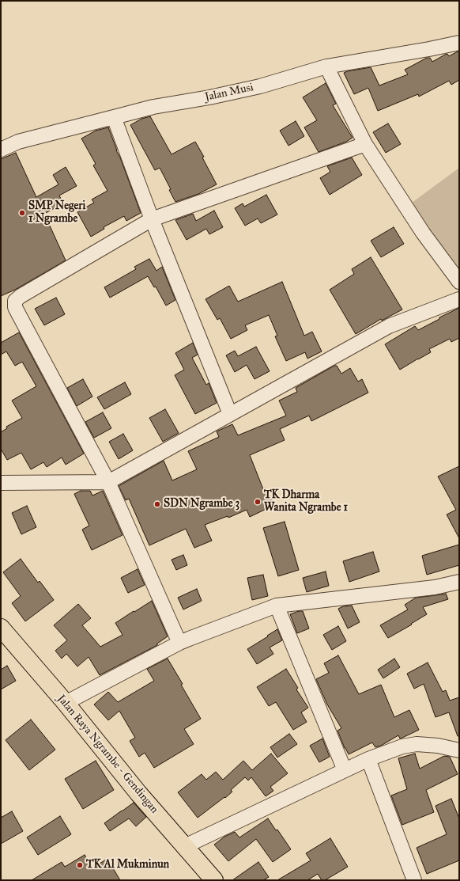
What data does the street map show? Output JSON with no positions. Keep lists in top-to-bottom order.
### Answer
{
  "streets": {
    "main road": ["Jalan Raya Ngrambe - Gendingan"],
    "street": ["Jalan Musi"]
  },
  "places": [
    "SMP Negeri 1 Ngrambe",
    "TK Dharma Wanita Ngrambe 1",
    "SDN Ngrambe 3",
    "TK Al Mukminun"
  ]
}
